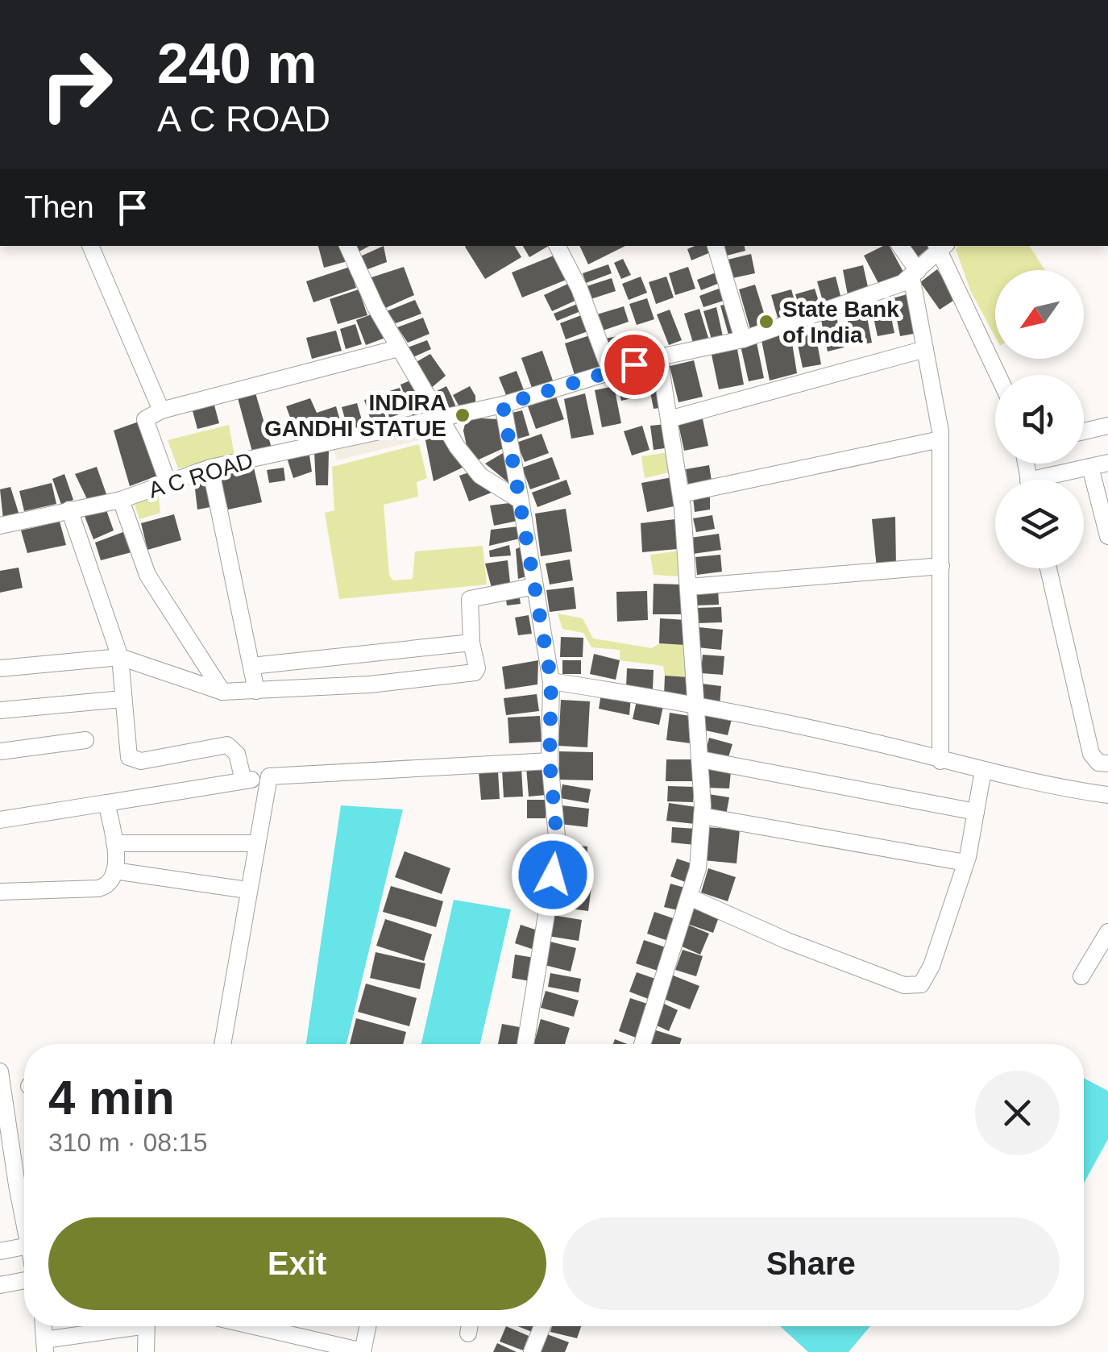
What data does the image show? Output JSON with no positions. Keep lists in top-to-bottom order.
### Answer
{
  "streets": {
    "street": ["A C ROAD"]
  },
  "places": ["State Bank of India", "INDIRA GANDHI STATUE"],
  "north": "bottom left",
  "page": {
    "turn": ["240 m", "A C ROAD"],
    "then": "Then",
    "heading": ["4 min", "310 m · 08:15"],
    "buttons": ["Exit", "Share"]
  }
}
